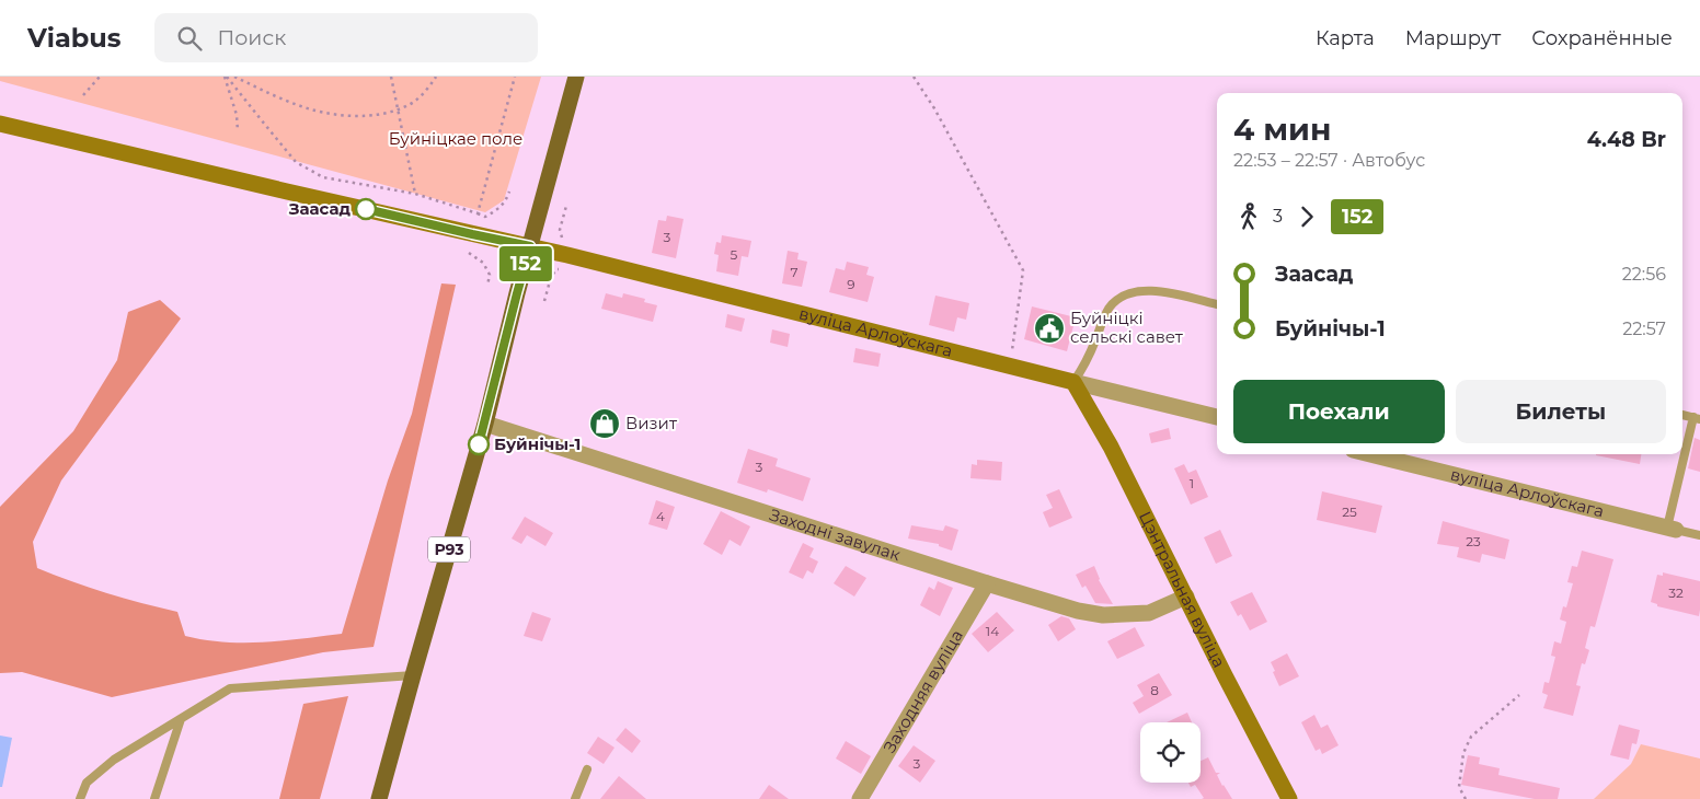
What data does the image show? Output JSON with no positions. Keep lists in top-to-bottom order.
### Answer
{
  "streets": {
    "main road": ["Р93"],
    "street": [
      "вуліца Арлоўскага",
      "Заходні завулак",
      "Цэнтральная вуліца",
      "Заходняя вуліца"
    ]
  },
  "crossings": [
    ["вуліца Арлоўскага", "Р93"],
    ["вуліца Арлоўскага", "Цэнтральная вуліца"],
    ["Заходні завулак", "Р93"],
    ["Заходні завулак", "Цэнтральная вуліца"],
    ["Заходні завулак", "Заходняя вуліца"]
  ],
  "parks": ["Буйніцкае поле"],
  "places": {
    "other": ["Заасад", "Буйнічы-1"],
    "public building": ["Буйніцкі сельскі савет"],
    "shop": ["Визит"]
  },
  "lines": ["bus line 152"],
  "house_numbers": [
    "3",
    "5",
    "7",
    "9",
    "3",
    "1",
    "25",
    "4",
    "23",
    "32",
    "14",
    "8",
    "3"
  ],
  "page": {
    "header": "Viabus",
    "search": "Поиск",
    "nav": ["Карта", "Маршрут", "Сохранённые"],
    "on_map": "152",
    "heading": ["4 мин", "22:53 – 22:57 · Автобус", "4.48 Br"],
    "legs": ["3", "152"],
    "list": [
      {
        "name": "Заасад",
        "value": "22:56"
      },
      {
        "name": "Буйнічы-1",
        "value": "22:57"
      }
    ],
    "buttons": ["Поехали", "Билеты"]
  }
}
